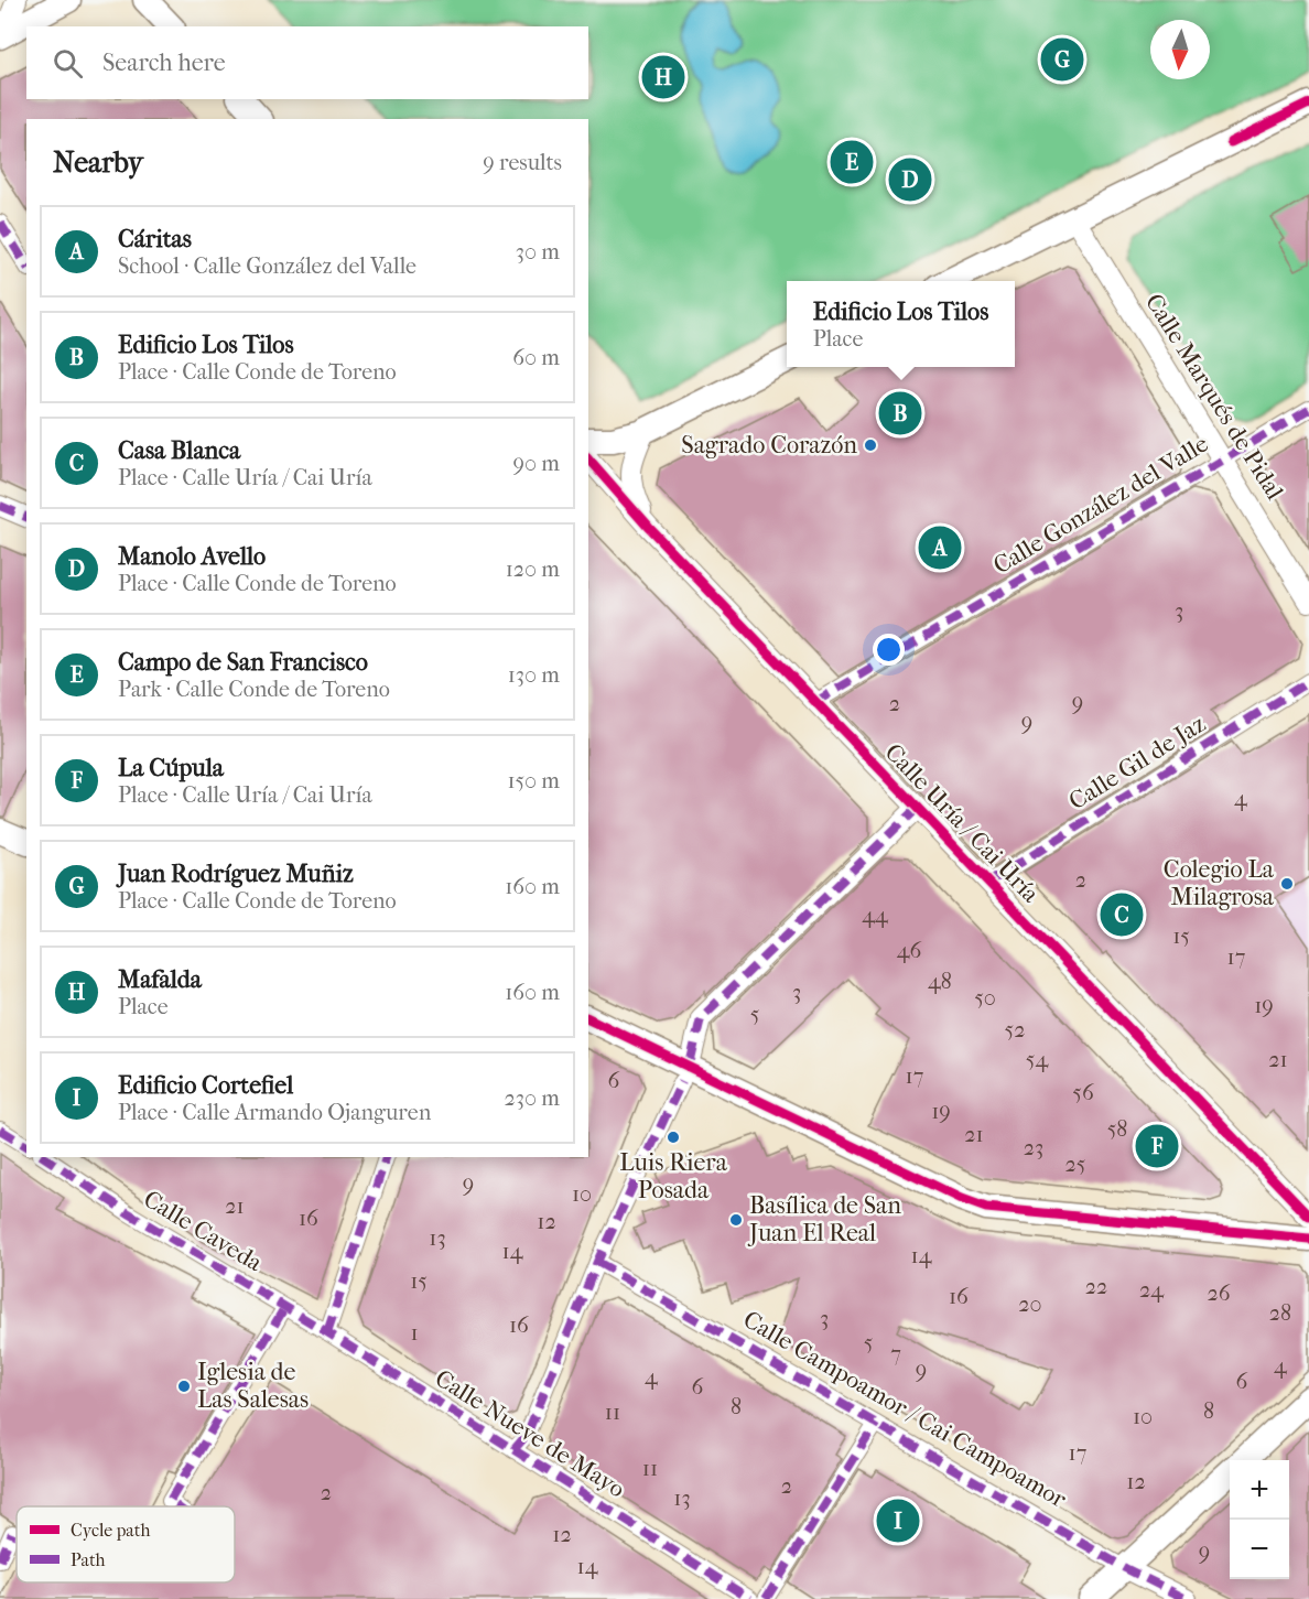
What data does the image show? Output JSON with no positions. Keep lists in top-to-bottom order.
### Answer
{
  "streets": {
    "street": [
      "Calle Marqués de Pidal",
      "Calle González del Valle",
      "Calle Gil de Jaz",
      "Calle Uría / Cai Uría",
      "Calle Caveda",
      "Calle Campoamor / Cai Campoamor",
      "Calle Nueve de Mayo"
    ]
  },
  "crossings": [
    ["Calle Marqués de Pidal", "Calle González del Valle"],
    ["Calle González del Valle", "Calle Uría / Cai Uría"],
    ["Calle Gil de Jaz", "Calle Uría / Cai Uría"],
    ["Calle Caveda", "Calle Nueve de Mayo"]
  ],
  "places": [
    "Sagrado Corazón",
    "Colegio La Milagrosa",
    "Luis Riera Posada",
    "Basílica de San Juan El Real",
    "Iglesia de Las Salesas"
  ],
  "house_numbers": [
    "3",
    "9",
    "2",
    "9",
    "4",
    "2",
    "44",
    "15",
    "46",
    "17",
    "48",
    "3",
    "50",
    "19",
    "5",
    "52",
    "54",
    "21",
    "17",
    "6",
    "56",
    "19",
    "58",
    "21",
    "23",
    "25",
    "9",
    "10",
    "21",
    "16",
    "12",
    "13",
    "14",
    "14",
    "15",
    "22",
    "24",
    "26",
    "16",
    "20",
    "28",
    "3",
    "16",
    "1",
    "5",
    "7",
    "4",
    "9",
    "4",
    "6",
    "6",
    "8",
    "8",
    "11",
    "10",
    "17",
    "11",
    "12",
    "2",
    "2",
    "13",
    "12",
    "9",
    "14"
  ],
  "legend": ["Cycle path", "Path"],
  "north": "bottom",
  "page": {
    "search": "Search here",
    "pins": [
      "G",
      "H",
      "E",
      "D",
      "B",
      "A",
      "C",
      "F",
      "I"
    ],
    "heading": ["Nearby", "9 results"],
    "list": [
      {
        "mark": "A",
        "name": "Cáritas",
        "note": "School · Calle González del Valle",
        "value": "30 m"
      },
      {
        "mark": "B",
        "name": "Edificio Los Tilos",
        "note": "Place · Calle Conde de Toreno",
        "value": "60 m"
      },
      {
        "mark": "C",
        "name": "Casa Blanca",
        "note": "Place · Calle Uría / Cai Uría",
        "value": "90 m"
      },
      {
        "mark": "D",
        "name": "Manolo Avello",
        "note": "Place · Calle Conde de Toreno",
        "value": "120 m"
      },
      {
        "mark": "E",
        "name": "Campo de San Francisco",
        "note": "Park · Calle Conde de Toreno",
        "value": "130 m"
      },
      {
        "mark": "F",
        "name": "La Cúpula",
        "note": "Place · Calle Uría / Cai Uría",
        "value": "150 m"
      },
      {
        "mark": "G",
        "name": "Juan Rodríguez Muñiz",
        "note": "Place · Calle Conde de Toreno",
        "value": "160 m"
      },
      {
        "mark": "H",
        "name": "Mafalda",
        "note": "Place",
        "value": "160 m"
      },
      {
        "mark": "I",
        "name": "Edificio Cortefiel",
        "note": "Place · Calle Armando Ojanguren",
        "value": "230 m"
      }
    ],
    "popup": ["Edificio Los Tilos", "Place"],
    "map_buttons": ["+", "−"]
  }
}
